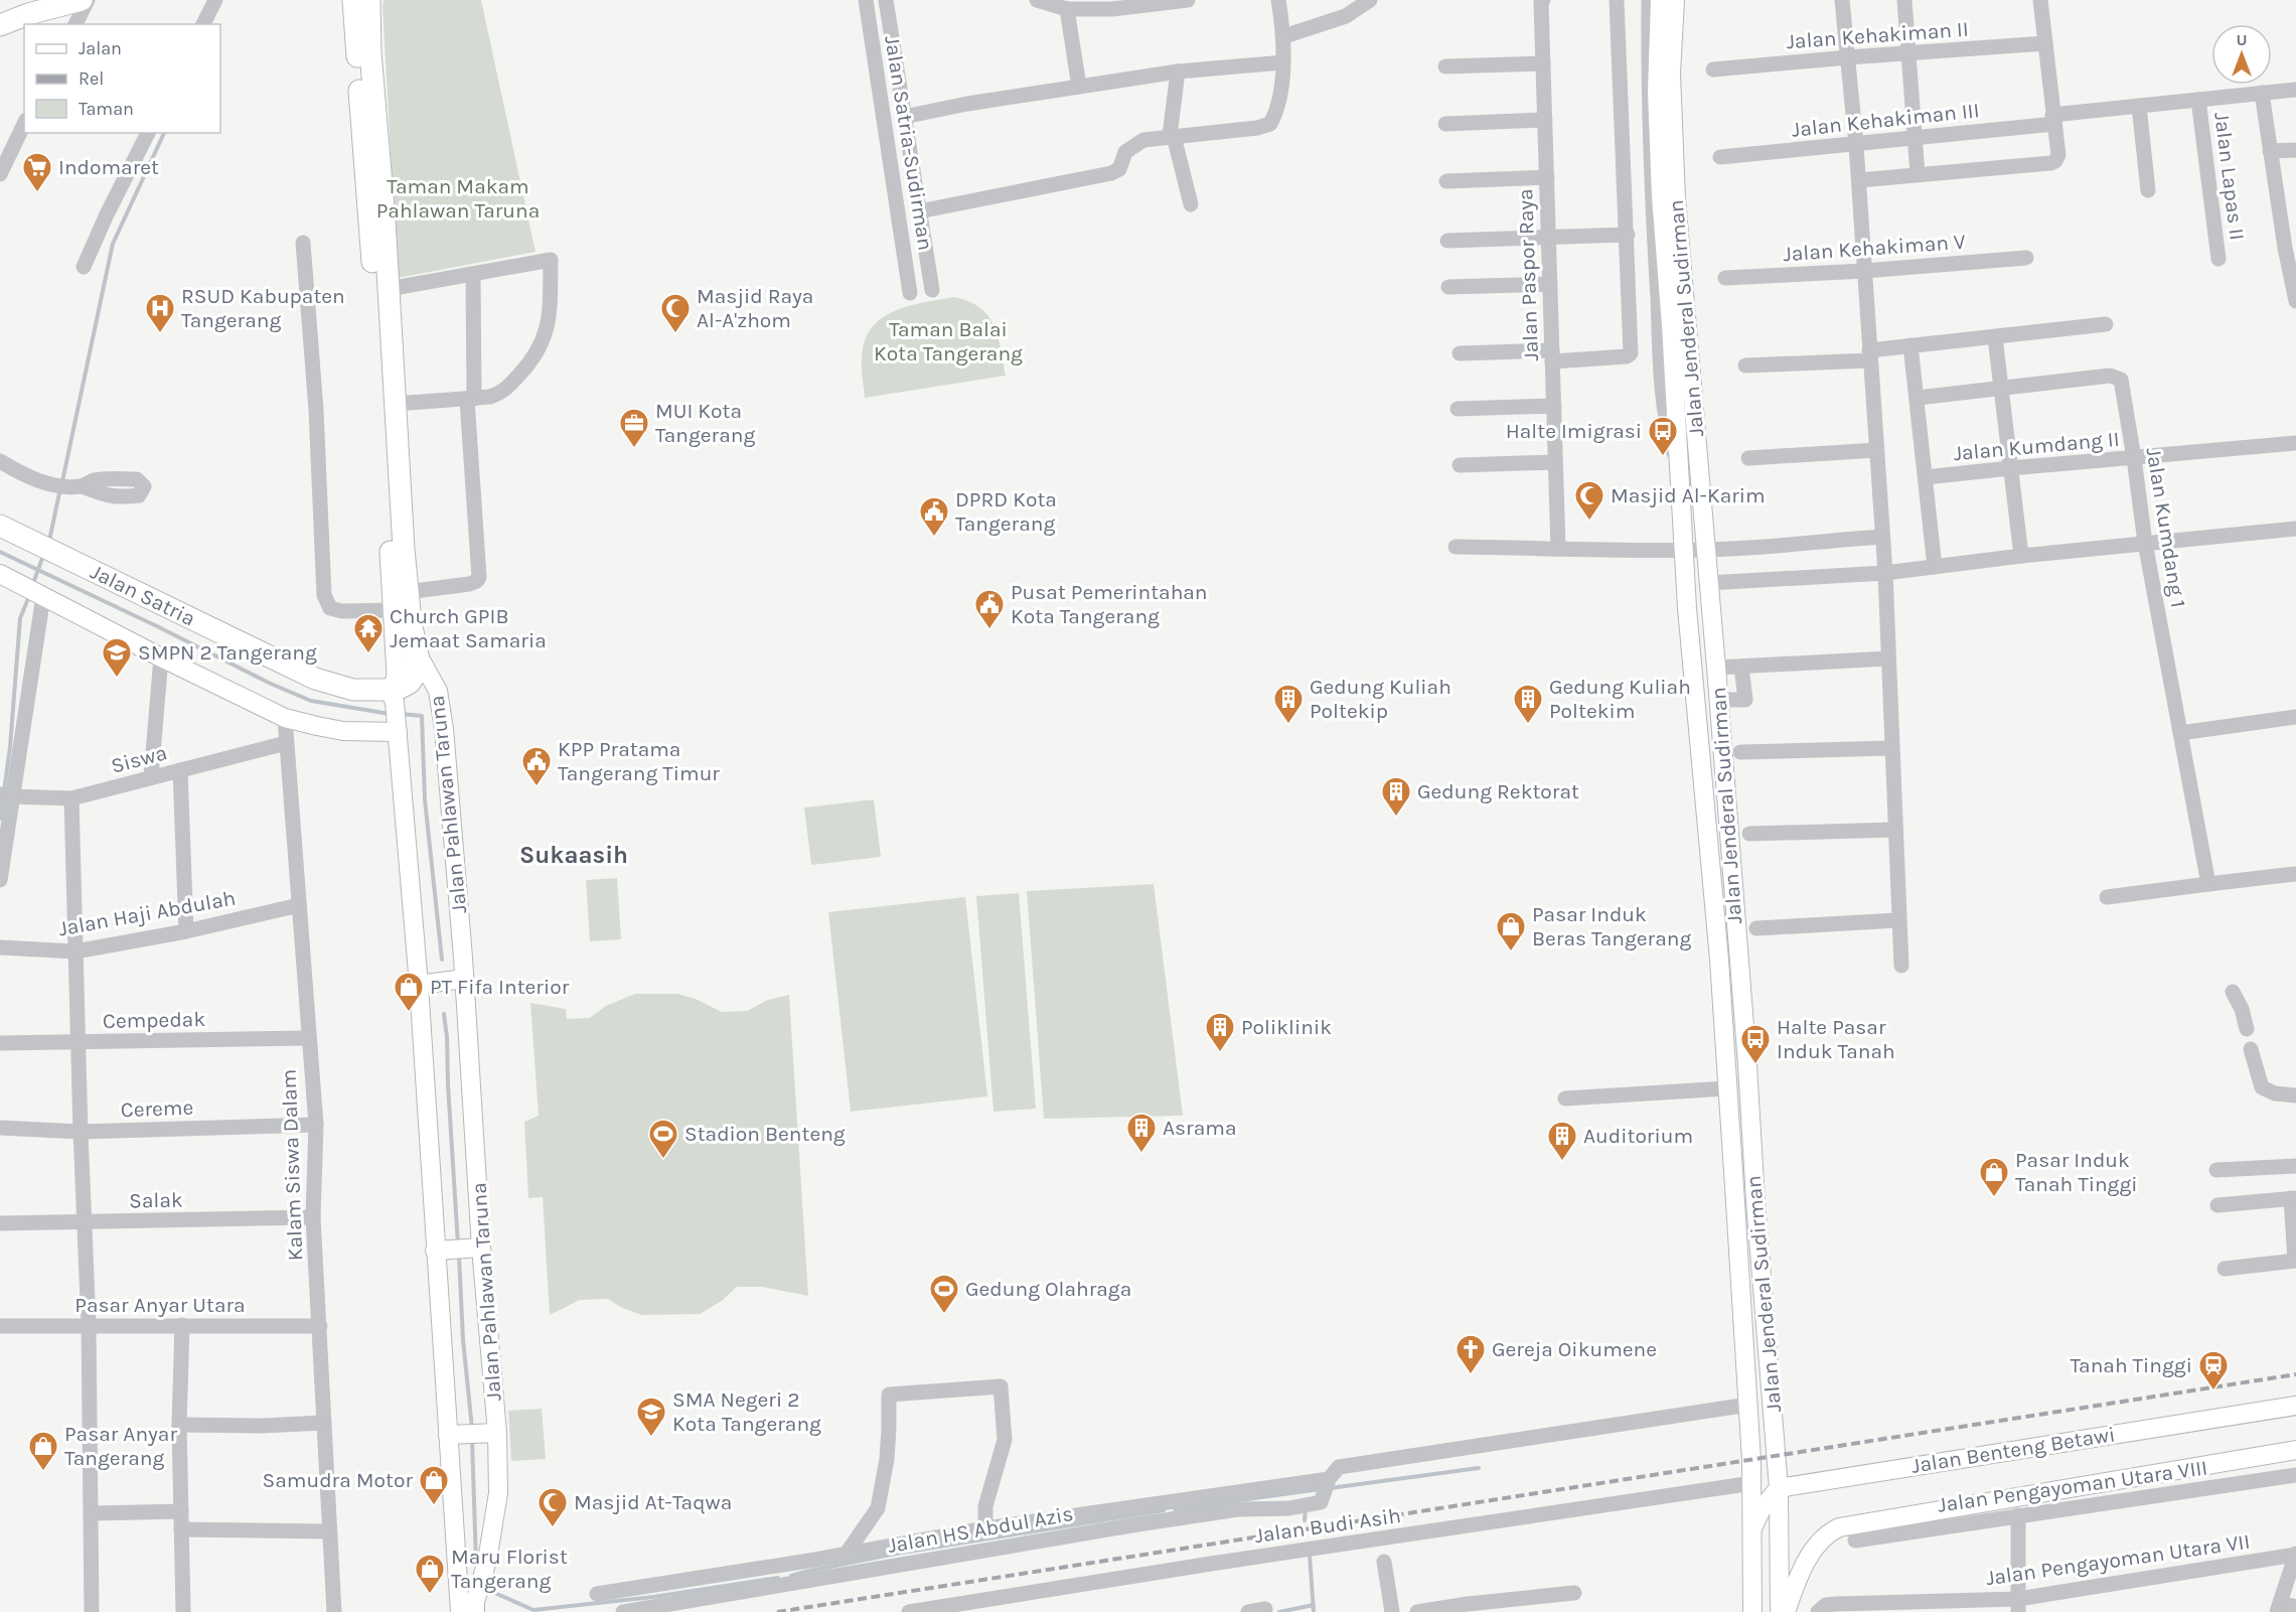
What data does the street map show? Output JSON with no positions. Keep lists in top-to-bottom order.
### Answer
{
  "streets": {
    "highway": ["Jalan Satria", "Jalan Pahlawan Taruna"],
    "main road": ["Jalan Jenderal Sudirman", "Jalan Benteng Betawi"],
    "street": [
      "Jalan Kehakiman II",
      "Jalan Kehakiman III",
      "Jalan Satria-Sudirman",
      "Jalan Lapas II",
      "Jalan Kehakiman V",
      "Jalan Paspor Raya",
      "Jalan Kumdang II",
      "Jalan Kumdang 1",
      "Siswa",
      "Jalan Haji Abdulah",
      "Cempedak",
      "Cereme",
      "Kalam Siswa Dalam",
      "Salak",
      "Pasar Anyar Utara",
      "Jalan Pengayoman Utara VIII",
      "Jalan Budi Asih",
      "Jalan HS Abdul Azis",
      "Jalan Pengayoman Utara VII"
    ]
  },
  "crossings": [
    ["Jalan Kehakiman III", "Jalan Lapas II"],
    ["Jalan Jenderal Sudirman", "Jalan Benteng Betawi"],
    ["Jalan Jenderal Sudirman", "Jalan Budi Asih"],
    ["Jalan Kumdang II", "Jalan Kumdang 1"],
    ["Jalan Satria", "Jalan Pahlawan Taruna"],
    ["Siswa", "Kalam Siswa Dalam"],
    ["Jalan Haji Abdulah", "Kalam Siswa Dalam"],
    ["Cempedak", "Kalam Siswa Dalam"],
    ["Cereme", "Kalam Siswa Dalam"],
    ["Kalam Siswa Dalam", "Salak"],
    ["Kalam Siswa Dalam", "Pasar Anyar Utara"]
  ],
  "districts": ["Sukaasih"],
  "parks": ["Taman Makam Pahlawan Taruna", "Taman Balai Kota Tangerang"],
  "places": {
    "supermarket": ["Indomaret"],
    "hospital": ["RSUD Kabupaten Tangerang"],
    "mosque": ["Masjid Raya Al-A'zhom", "Masjid Al-Karim", "Masjid At-Taqwa"],
    "office": ["MUI Kota Tangerang"],
    "bus stop": ["Halte Imigrasi", "Halte Pasar Induk Tanah"],
    "public building": ["DPRD Kota Tangerang", "Pusat Pemerintahan Kota Tangerang", "KPP Pratama Tangerang Timur"],
    "temple": ["Church GPIB Jemaat Samaria"],
    "school or university": ["SMPN 2 Tangerang", "SMA Negeri 2 Kota Tangerang"],
    "building": [
      "Gedung Kuliah Poltekip",
      "Gedung Kuliah Poltekim",
      "Gedung Rektorat",
      "Poliklinik",
      "Asrama",
      "Auditorium"
    ],
    "shop": [
      "Pasar Induk Beras Tangerang",
      "PT Fifa Interior",
      "Pasar Induk Tanah Tinggi",
      "Pasar Anyar Tangerang",
      "Samudra Motor",
      "Maru Florist Tangerang"
    ],
    "sports": ["Stadion Benteng", "Gedung Olahraga"],
    "church": ["Gereja Oikumene"],
    "station": ["Tanah Tinggi"]
  },
  "legend": ["Jalan", "Rel", "Taman"],
  "north": "top"
}
